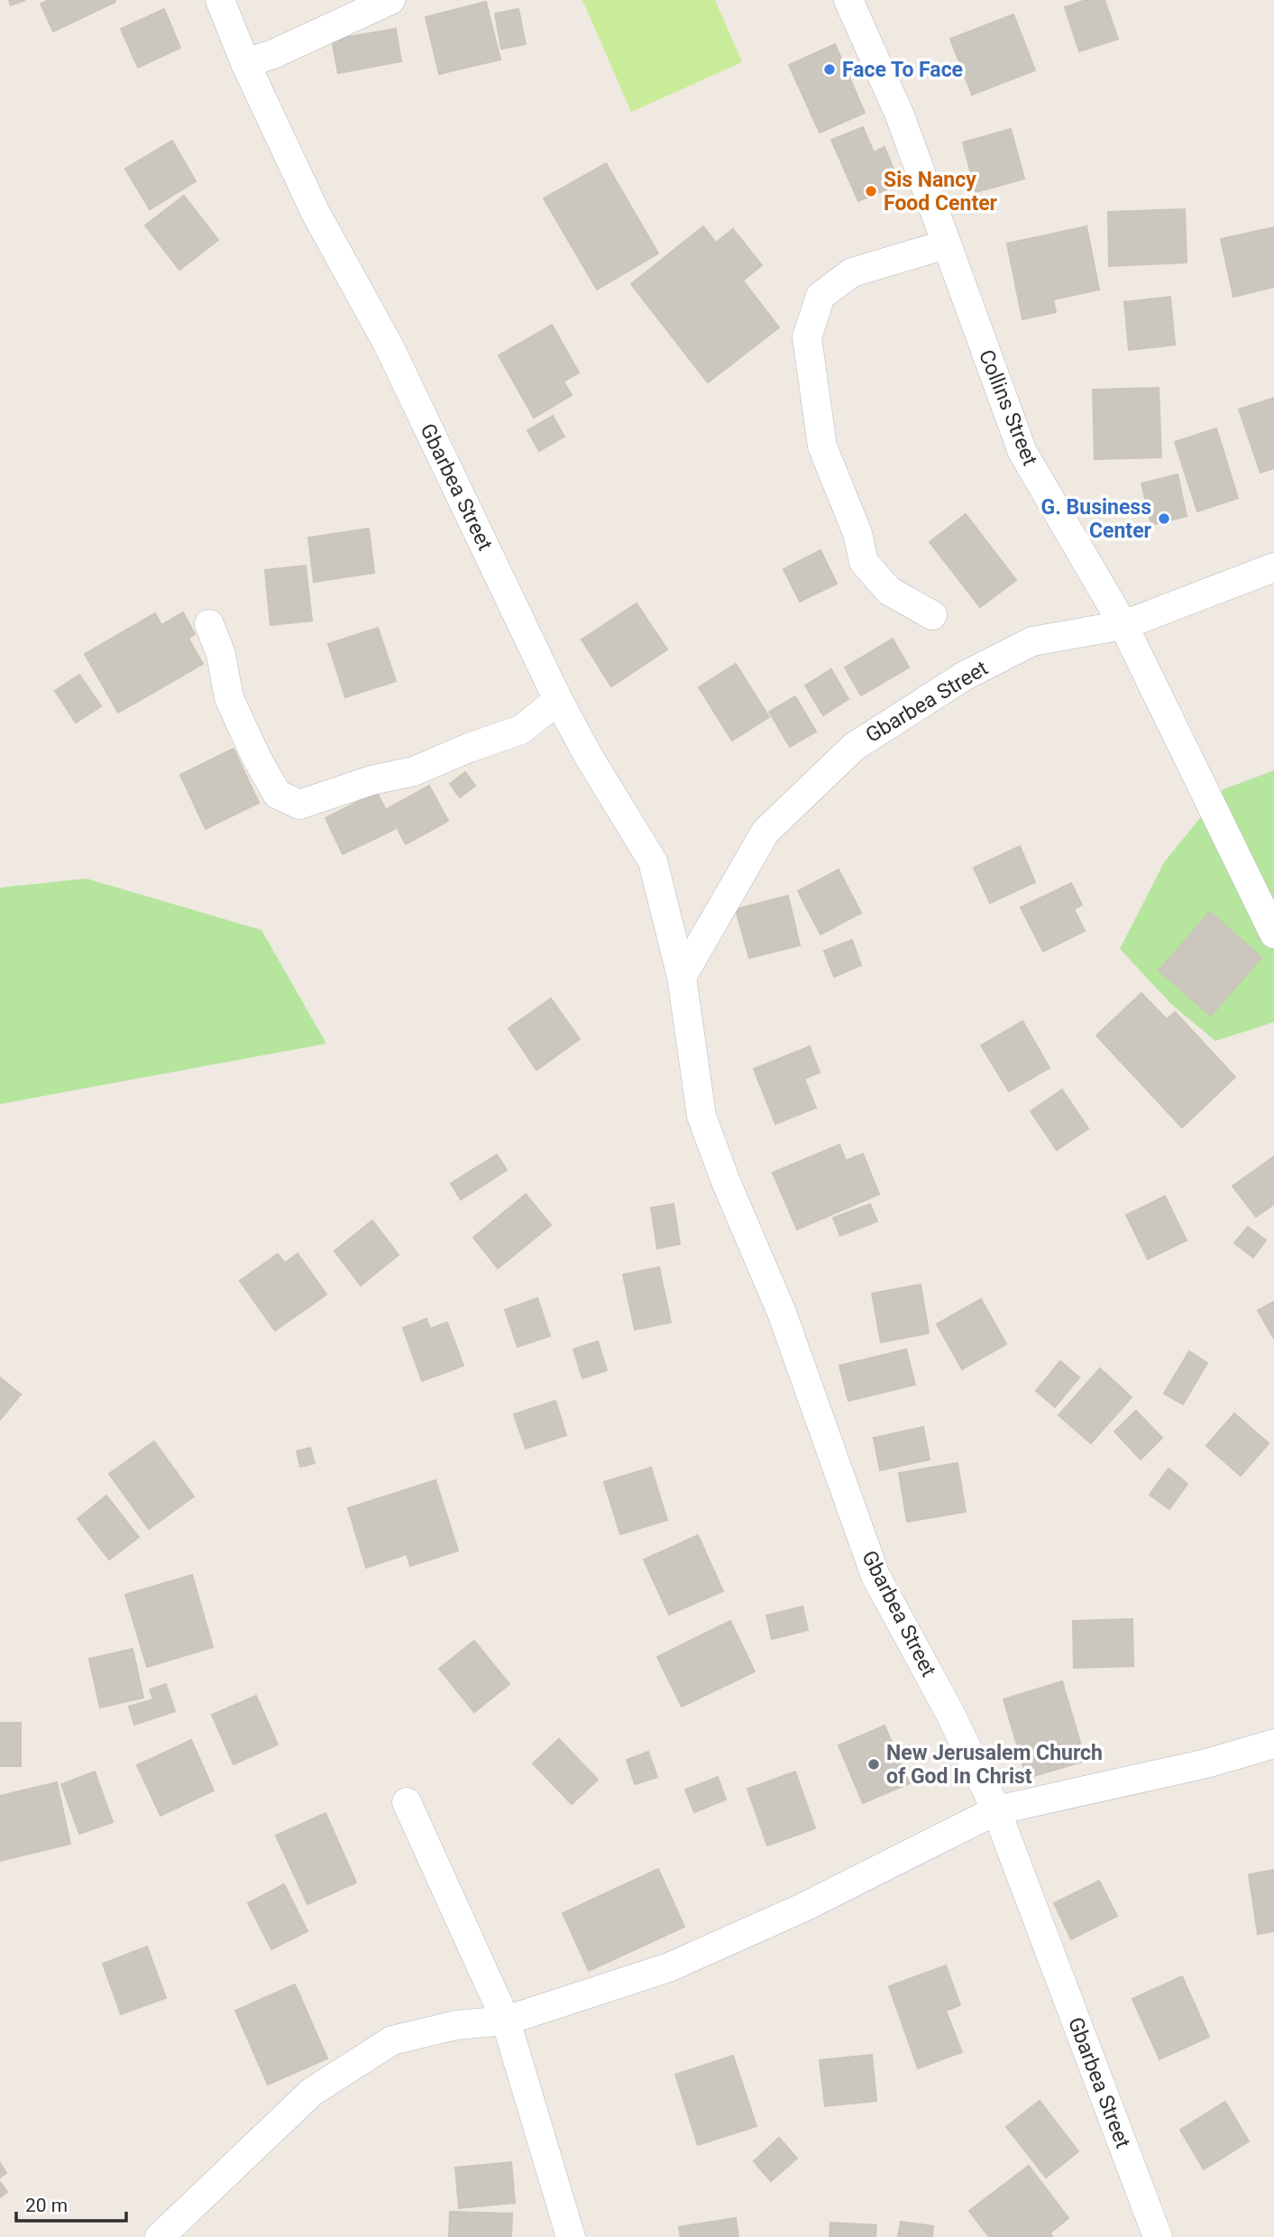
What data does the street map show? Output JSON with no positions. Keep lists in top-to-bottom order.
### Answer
{
  "streets": {
    "street": ["Collins Street", "Gbarbea Street"]
  },
  "crossings": [
    ["Collins Street", "Gbarbea Street"]
  ],
  "places": [
    "Face To Face",
    "Sis Nancy Food Center",
    "G. Business Center",
    "New Jerusalem Church of God In Christ"
  ],
  "scale_bar": "20 m"
}
